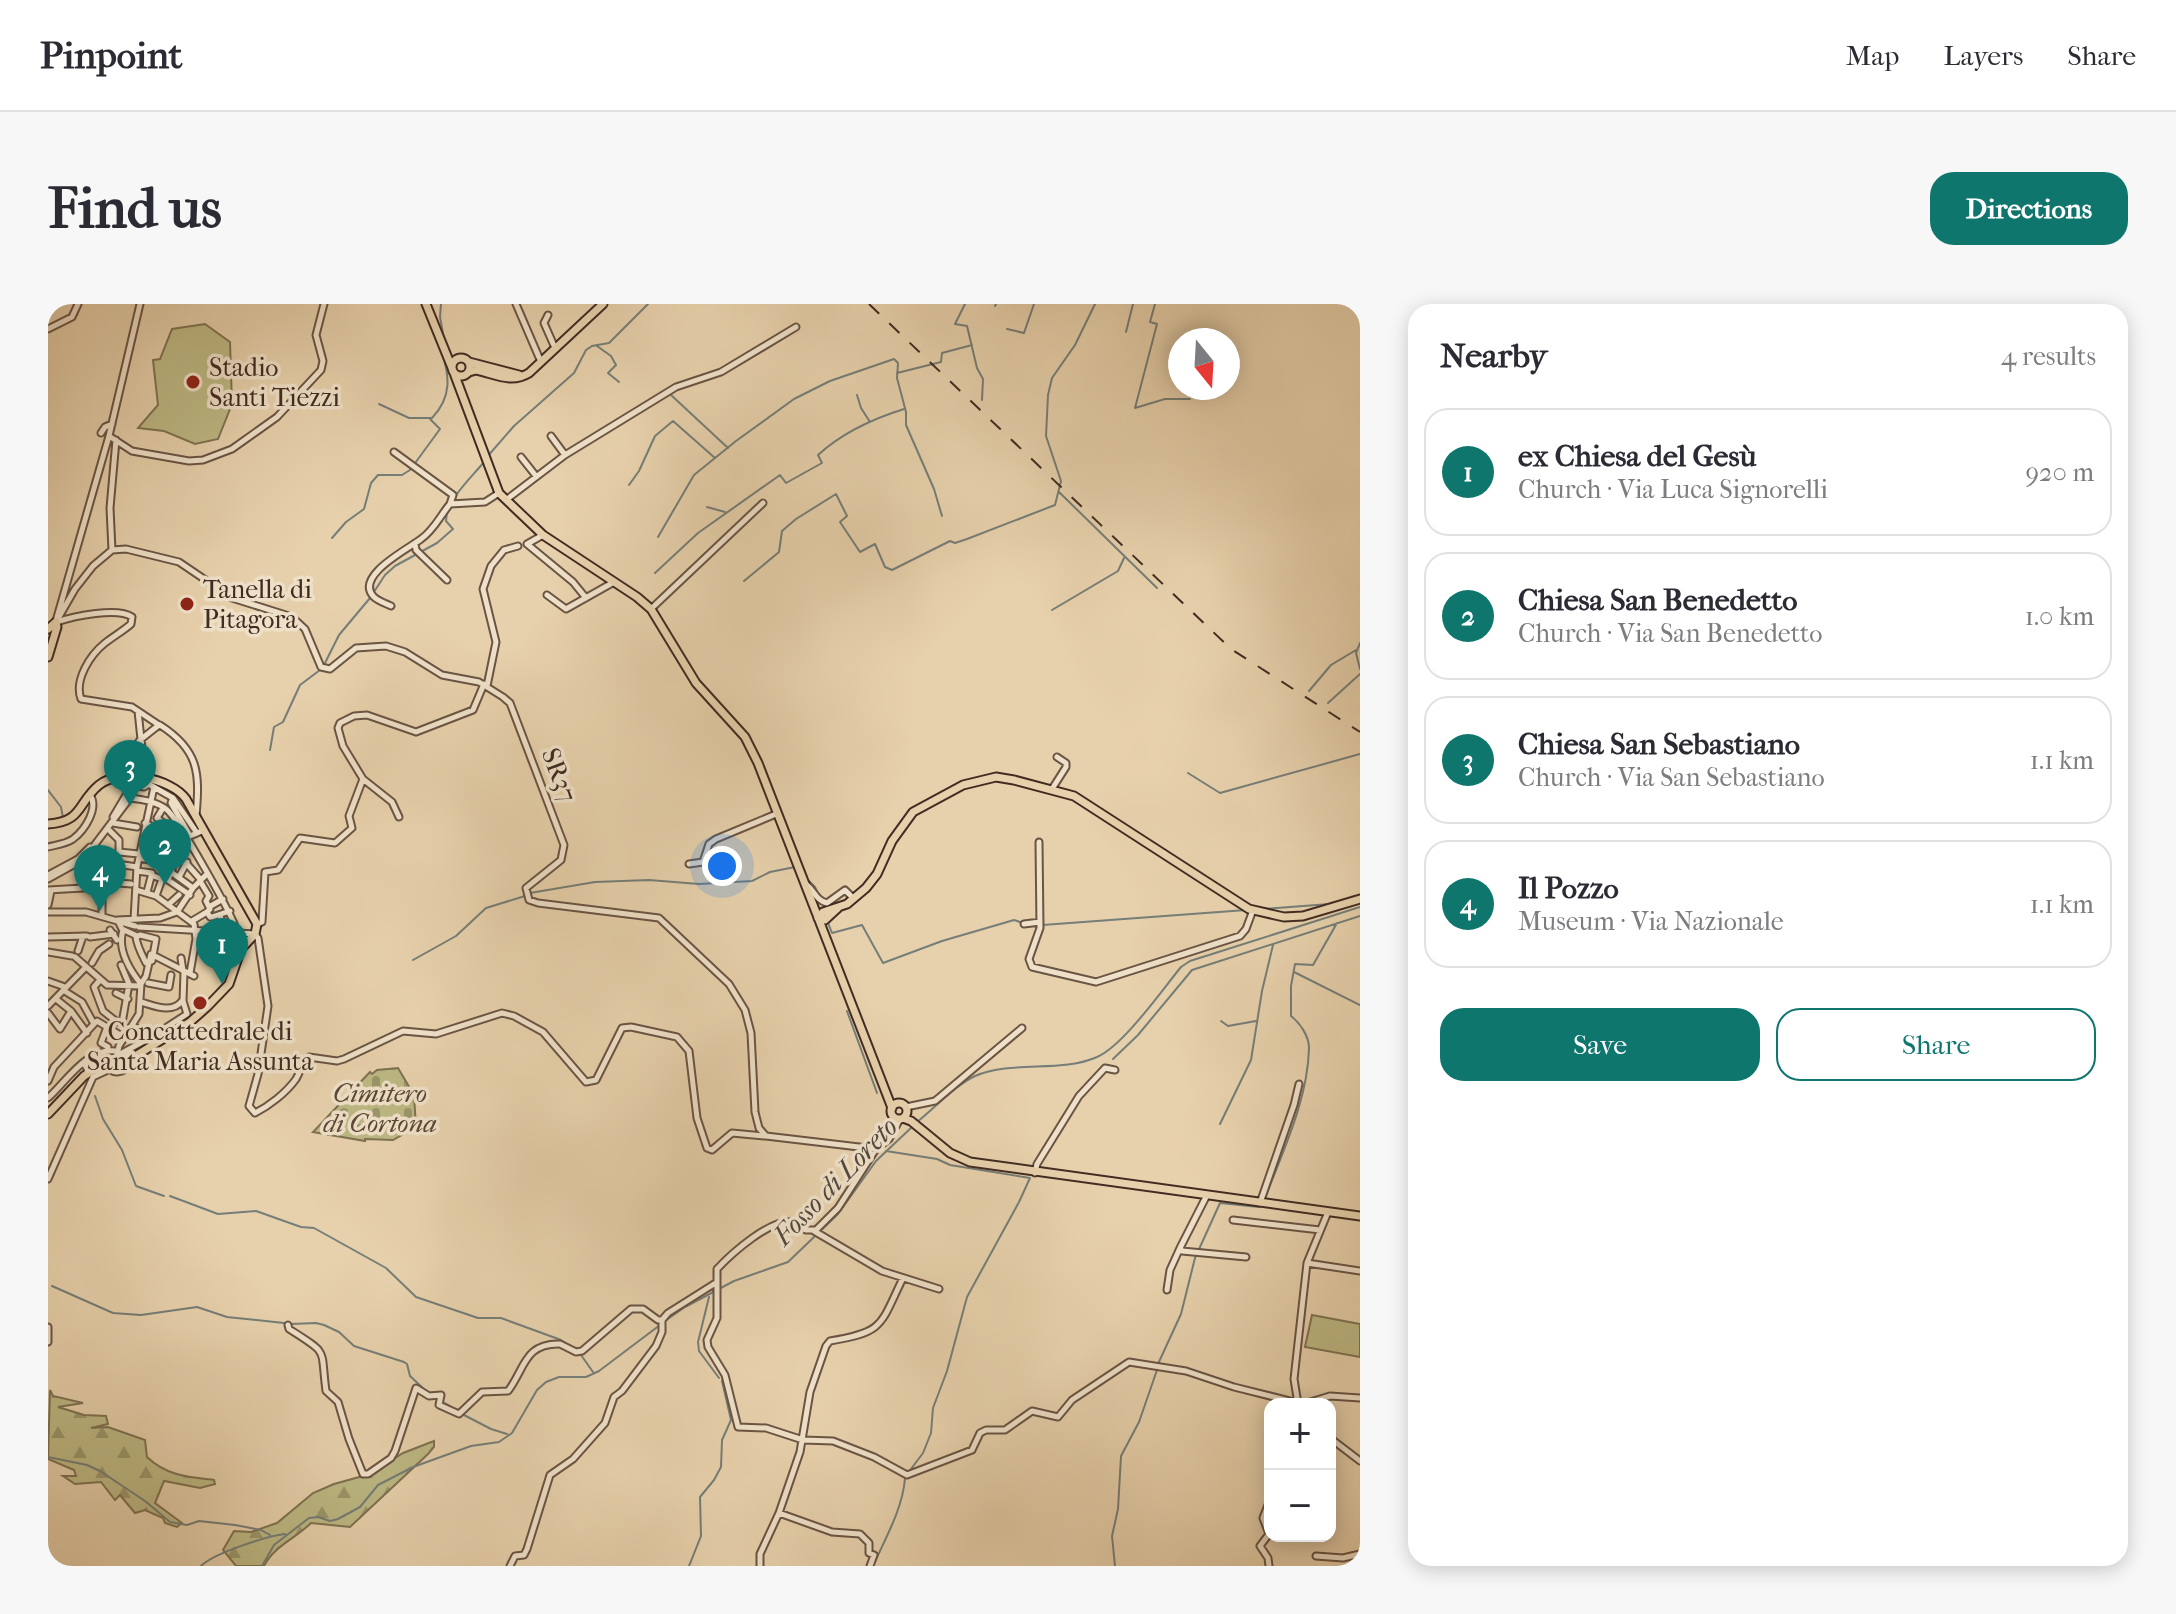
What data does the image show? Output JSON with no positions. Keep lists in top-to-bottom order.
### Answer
{
  "streets": {
    "street": ["SR37"]
  },
  "water": ["Fosso di Loreto"],
  "parks": ["Cimitero di Cortona"],
  "places": ["Stadio Santi Tiezzi", "Tanella di Pitagora", "Concattedrale di Santa Maria Assunta"],
  "north": "bottom",
  "page": {
    "header": "Pinpoint",
    "nav": ["Map", "Layers", "Share"],
    "buttons": [
      "Directions",
      ["Save", "Share"]
    ],
    "title": "Find us",
    "heading": ["Nearby", "4 results"],
    "list": [
      {
        "mark": "1",
        "name": "ex Chiesa del Gesù",
        "note": "Church · Via Luca Signorelli",
        "value": "920 m"
      },
      {
        "mark": "2",
        "name": "Chiesa San Benedetto",
        "note": "Church · Via San Benedetto",
        "value": "1.0 km"
      },
      {
        "mark": "3",
        "name": "Chiesa San Sebastiano",
        "note": "Church · Via San Sebastiano",
        "value": "1.1 km"
      },
      {
        "mark": "4",
        "name": "Il Pozzo",
        "note": "Museum · Via Nazionale",
        "value": "1.1 km"
      }
    ],
    "pins": [
      "3",
      "2",
      "4",
      "1"
    ],
    "map_buttons": ["+", "−"]
  }
}
